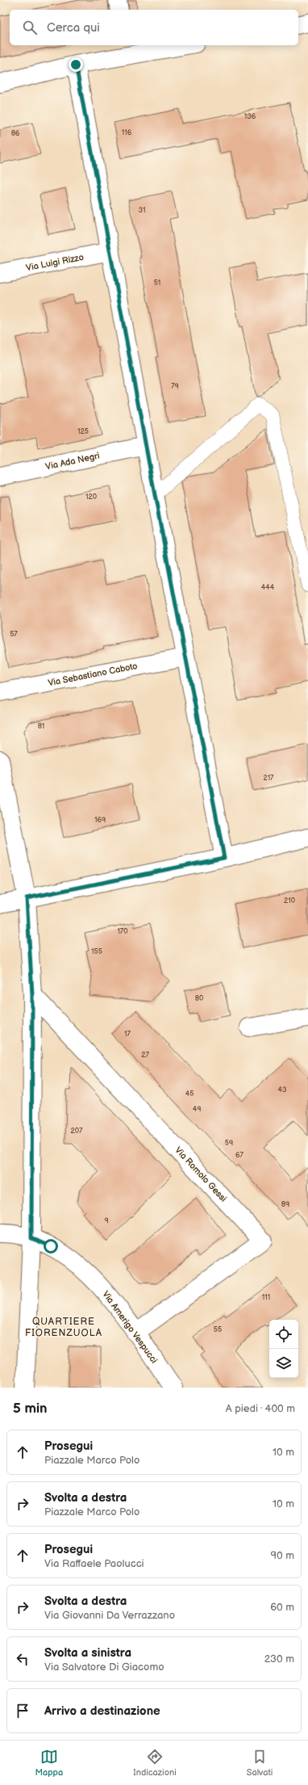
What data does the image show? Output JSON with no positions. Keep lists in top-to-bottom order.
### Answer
{
  "streets": {
    "street": [
      "Via Luigi Rizzo",
      "Via Ada Negri",
      "Via Sebastiano Caboto",
      "Via Romolo Gessi",
      "Via Amerigo Vespucci"
    ]
  },
  "crossings": [
    ["Via Romolo Gessi", "Via Amerigo Vespucci"]
  ],
  "districts": ["QUARTIERE FIORENZUOLA"],
  "house_numbers": [
    "136",
    "116",
    "86",
    "31",
    "51",
    "79",
    "125",
    "120",
    "444",
    "57",
    "81",
    "217",
    "169",
    "210",
    "170",
    "155",
    "80",
    "17",
    "27",
    "43",
    "45",
    "49",
    "207",
    "59",
    "67",
    "89",
    "9",
    "111",
    "55"
  ],
  "page": {
    "search": "Cerca qui",
    "heading": ["5 min", "A piedi · 400 m"],
    "list": [
      ["Prosegui", "Piazzale Marco Polo", "10 m"],
      ["Svolta a destra", "Piazzale Marco Polo", "10 m"],
      ["Prosegui", "Via Raffaele Paolucci", "90 m"],
      ["Svolta a destra", "Via Giovanni Da Verrazzano", "60 m"],
      ["Svolta a sinistra", "Via Salvatore Di Giacomo", "230 m"],
      "Arrivo a destinazione"
    ],
    "nav": ["Mappa", "Indicazioni", "Salvati"]
  }
}
